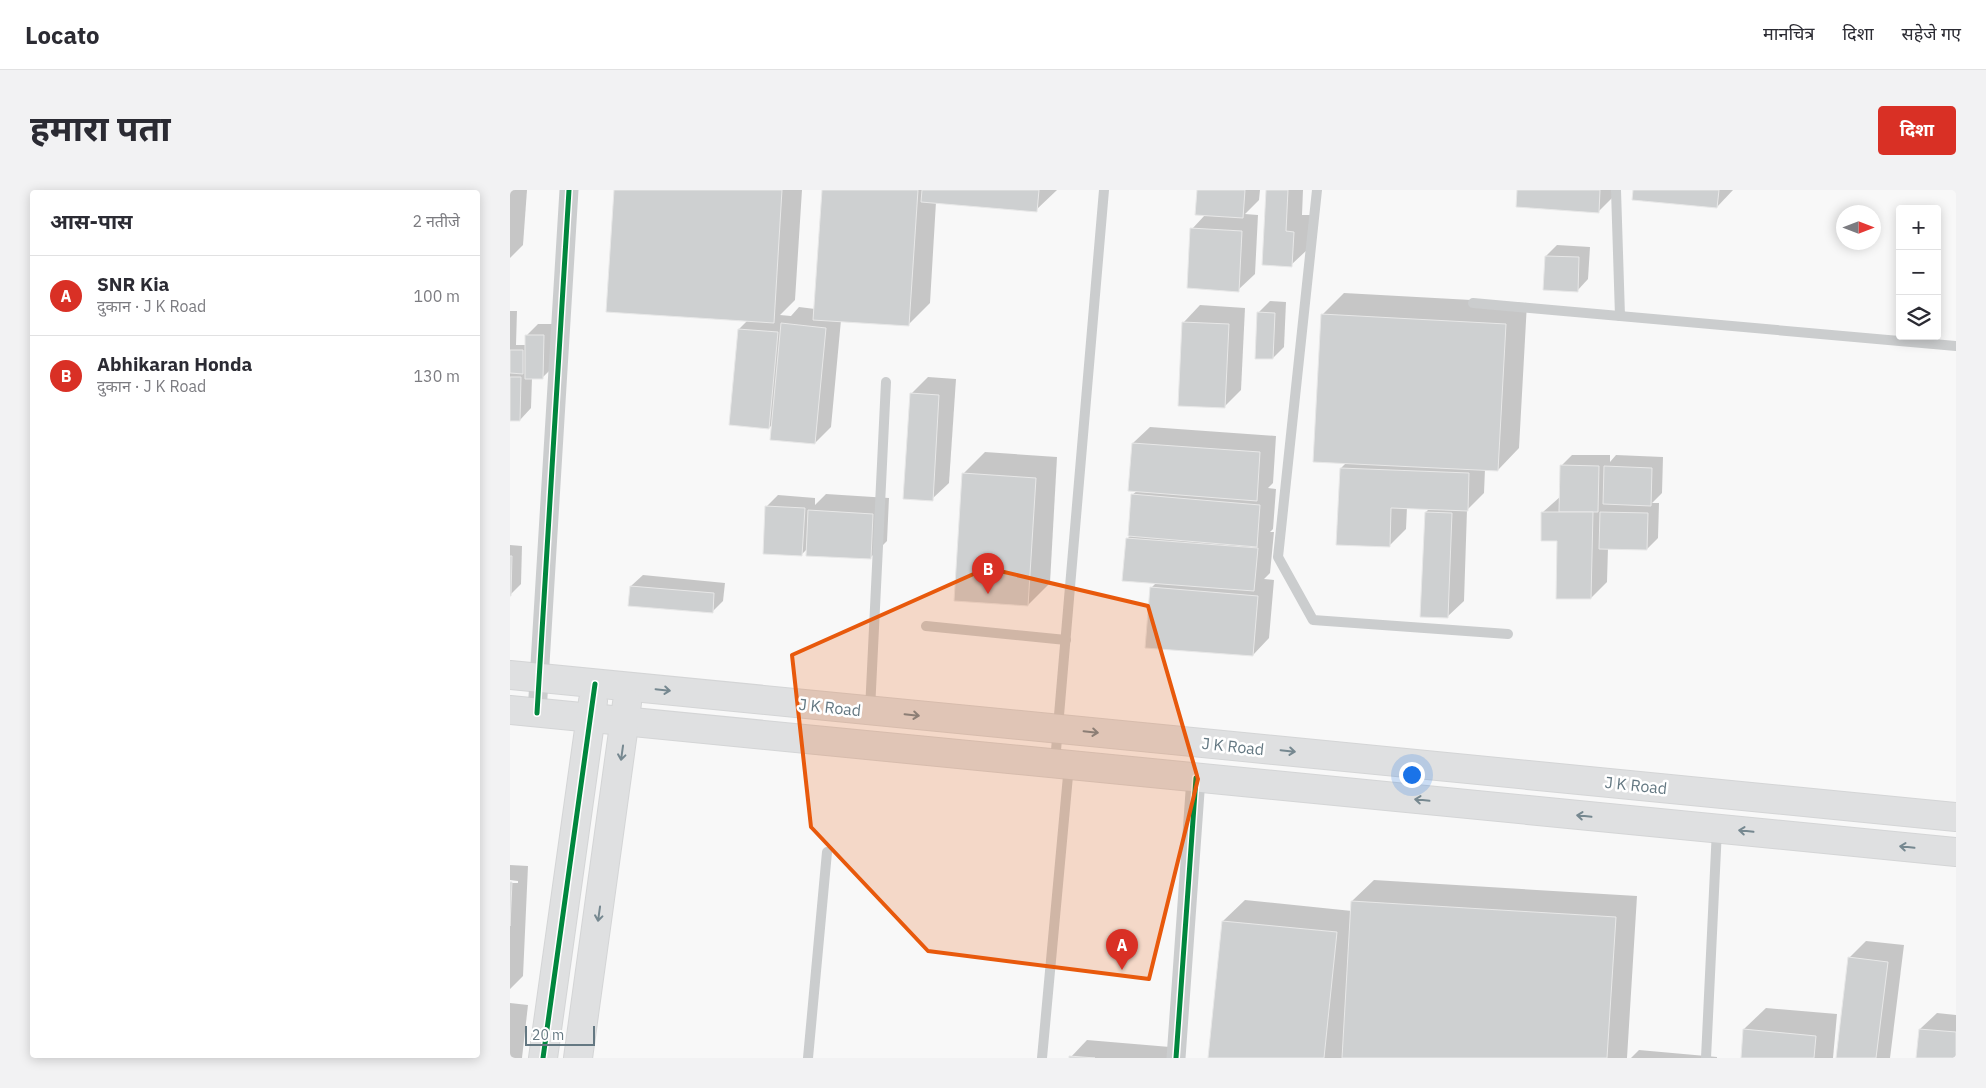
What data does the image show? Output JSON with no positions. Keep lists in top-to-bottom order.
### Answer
{
  "streets": {
    "main road": ["J K Road"]
  },
  "scale_bar": "20 m",
  "north": "right",
  "page": {
    "header": "Locato",
    "nav": ["मानचित्र", "दिशा", "सहेजे गए"],
    "title": "हमारा पता",
    "buttons": "दिशा",
    "heading": ["आस-पास", "2 नतीजे"],
    "map_buttons": ["+", "−"],
    "list": [
      {
        "mark": "A",
        "name": "SNR Kia",
        "note": "दुकान · J K Road",
        "value": "100 m"
      },
      {
        "mark": "B",
        "name": "Abhikaran Honda",
        "note": "दुकान · J K Road",
        "value": "130 m"
      }
    ],
    "pins": ["B", "A"],
    "scale": "20 m"
  }
}
